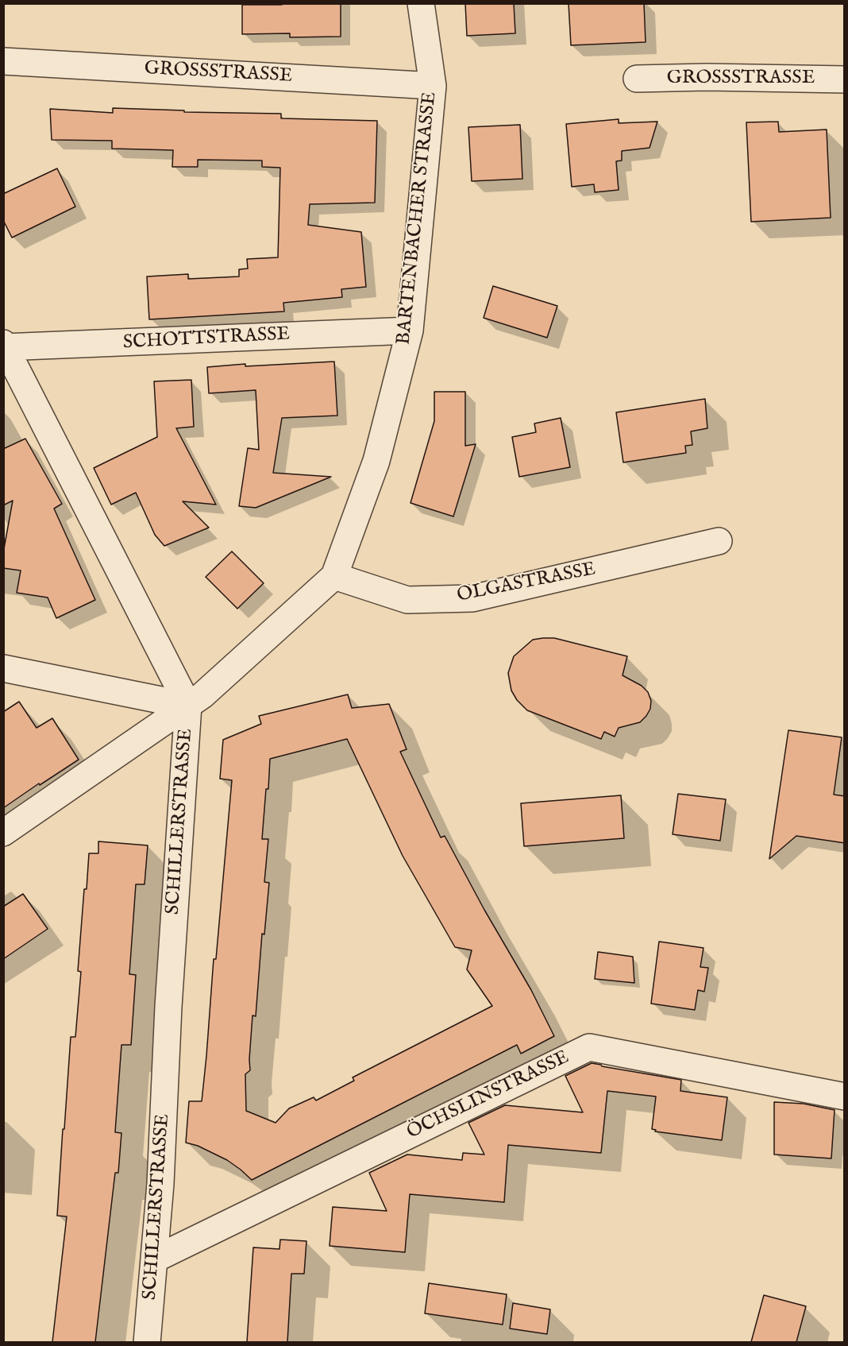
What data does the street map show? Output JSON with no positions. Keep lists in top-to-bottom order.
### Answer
{
  "streets": {
    "street": [
      "GROSSSTRASSE",
      "BARTENBACHER STRASSE",
      "SCHOTTSTRASSE",
      "OLGASTRASSE",
      "SCHILLERSTRASSE",
      "ÖCHSLINSTRASSE"
    ]
  },
  "crossings": [
    ["GROSSSTRASSE", "BARTENBACHER STRASSE"],
    ["BARTENBACHER STRASSE", "SCHOTTSTRASSE"],
    ["BARTENBACHER STRASSE", "OLGASTRASSE"],
    ["BARTENBACHER STRASSE", "SCHILLERSTRASSE"],
    ["SCHOTTSTRASSE", "SCHILLERSTRASSE"],
    ["SCHILLERSTRASSE", "ÖCHSLINSTRASSE"]
  ]
}
